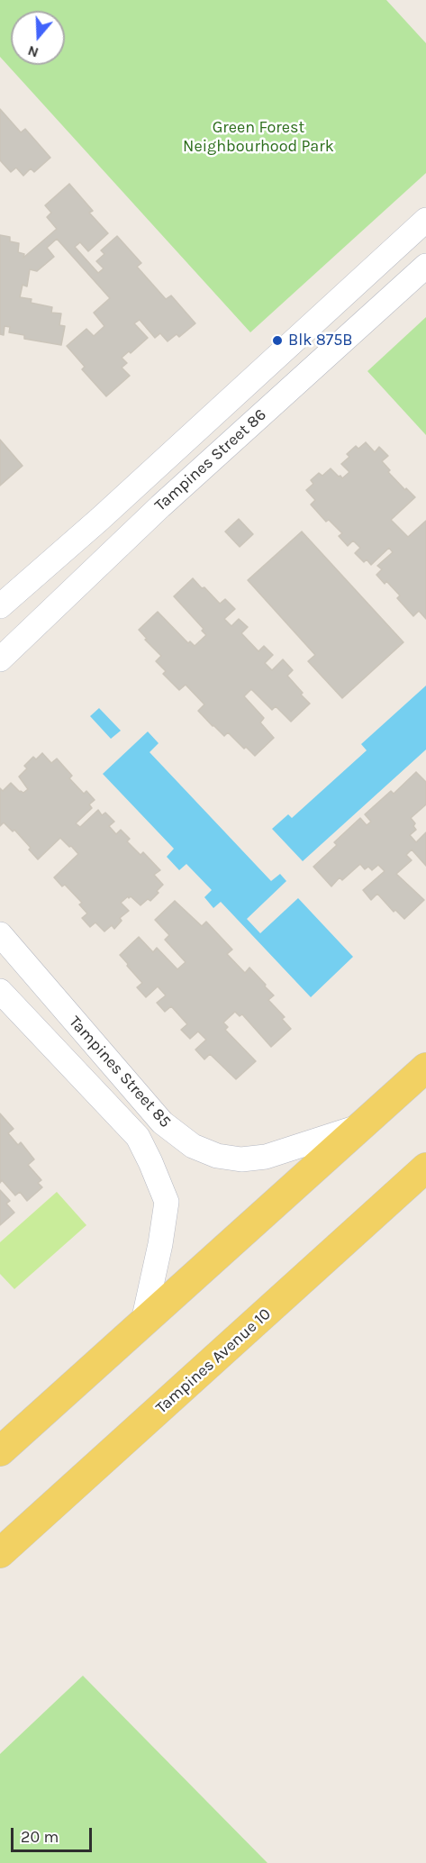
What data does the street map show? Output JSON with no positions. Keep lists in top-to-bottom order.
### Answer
{
  "streets": {
    "main road": ["Tampines Avenue 10"],
    "street": ["Tampines Street 86", "Tampines Street 85"]
  },
  "parks": ["Green Forest Neighbourhood Park"],
  "places": ["Blk 875B"],
  "scale_bar": "20 m",
  "north": "bottom"
}
